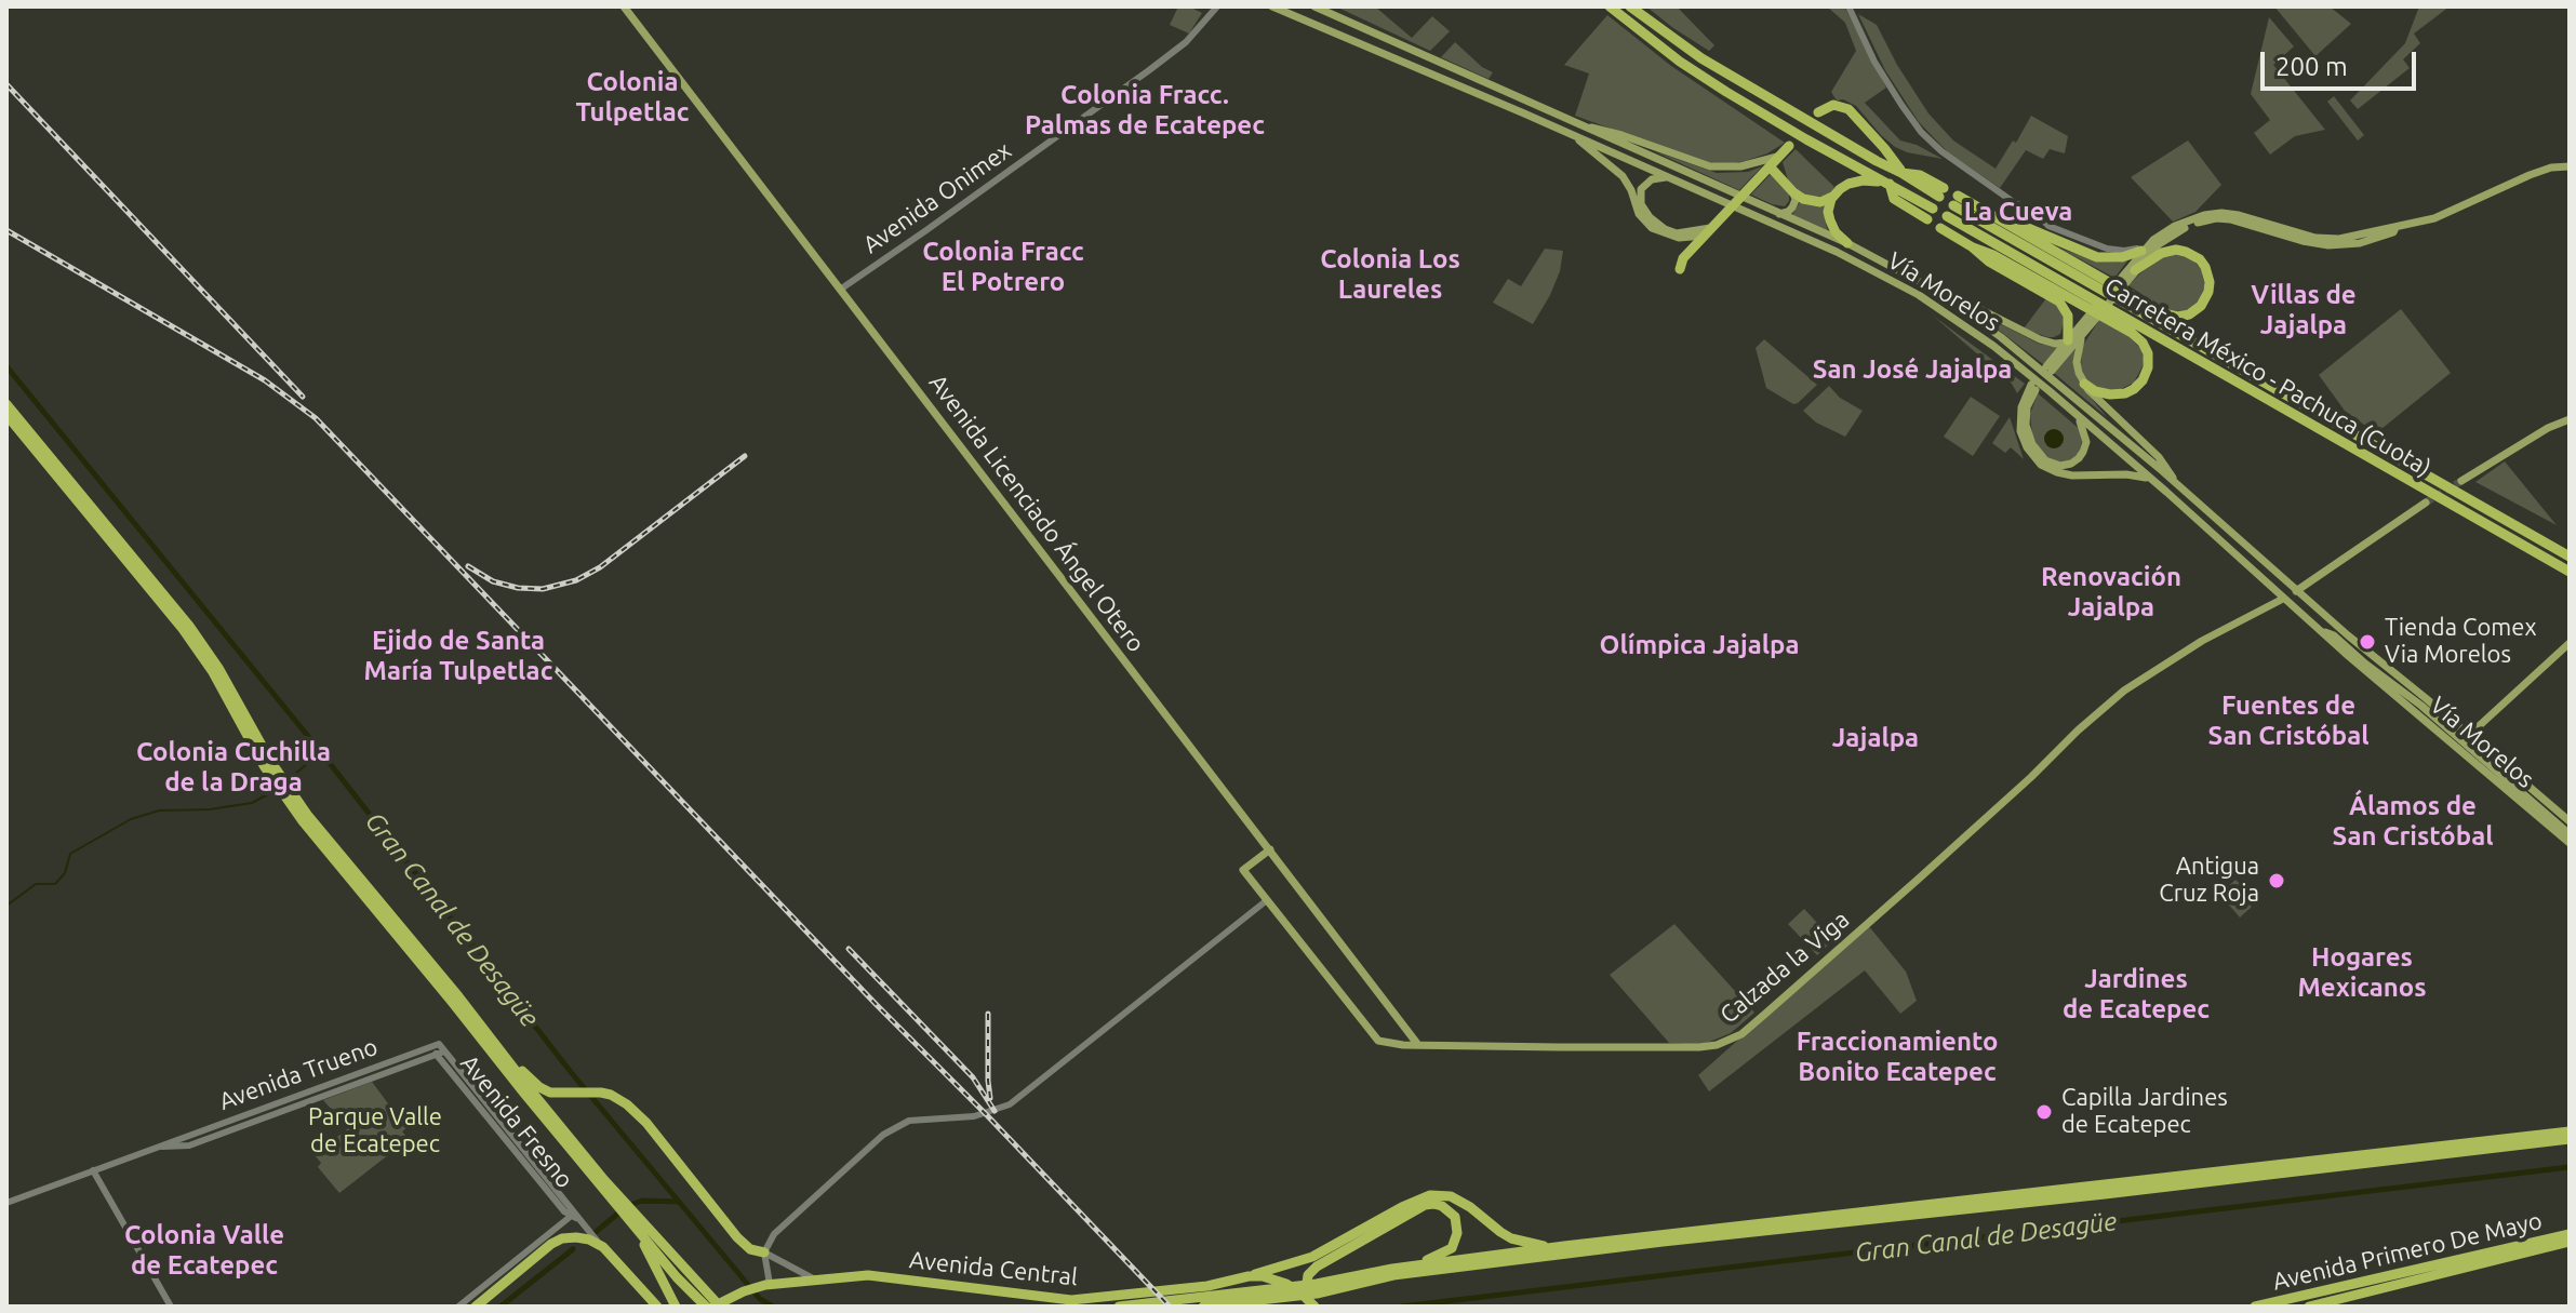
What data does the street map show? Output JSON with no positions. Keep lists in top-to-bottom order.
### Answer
{
  "streets": {
    "highway": ["Carretera México - Pachuca (Cuota)", "Avenida Primero De Mayo", "Avenida Central"],
    "main road": ["Vía Morelos", "Avenida Licenciado Ángel Otero", "Calzada la Viga"],
    "street": ["Avenida Onimex", "Avenida Trueno", "Avenida Fresno"]
  },
  "crossings": [
    ["Avenida Onimex", "Avenida Licenciado Ángel Otero"],
    ["Vía Morelos", "Calzada la Viga"],
    ["Avenida Licenciado Ángel Otero", "Calzada la Viga"],
    ["Avenida Trueno", "Avenida Fresno"]
  ],
  "districts": [
    "Colonia Tulpetlac",
    "Colonia Fracc. Palmas de Ecatepec",
    "La Cueva",
    "Colonia Fracc El Potrero",
    "Colonia Los Laureles",
    "Villas de Jajalpa",
    "San José Jajalpa",
    "Renovación Jajalpa",
    "Ejido de Santa María Tulpetlac",
    "Olímpica Jajalpa",
    "Fuentes de San Cristóbal",
    "Jajalpa",
    "Colonia Cuchilla de la Draga",
    "Álamos de San Cristóbal",
    "Hogares Mexicanos",
    "Jardines de Ecatepec",
    "Fraccionamiento Bonito Ecatepec",
    "Colonia Valle de Ecatepec"
  ],
  "water": ["Gran Canal de Desagüe"],
  "parks": ["Parque Valle de Ecatepec"],
  "places": ["Tienda Comex Via Morelos", "Antigua Cruz Roja", "Capilla Jardines de Ecatepec"],
  "scale_bar": "200 m"
}
